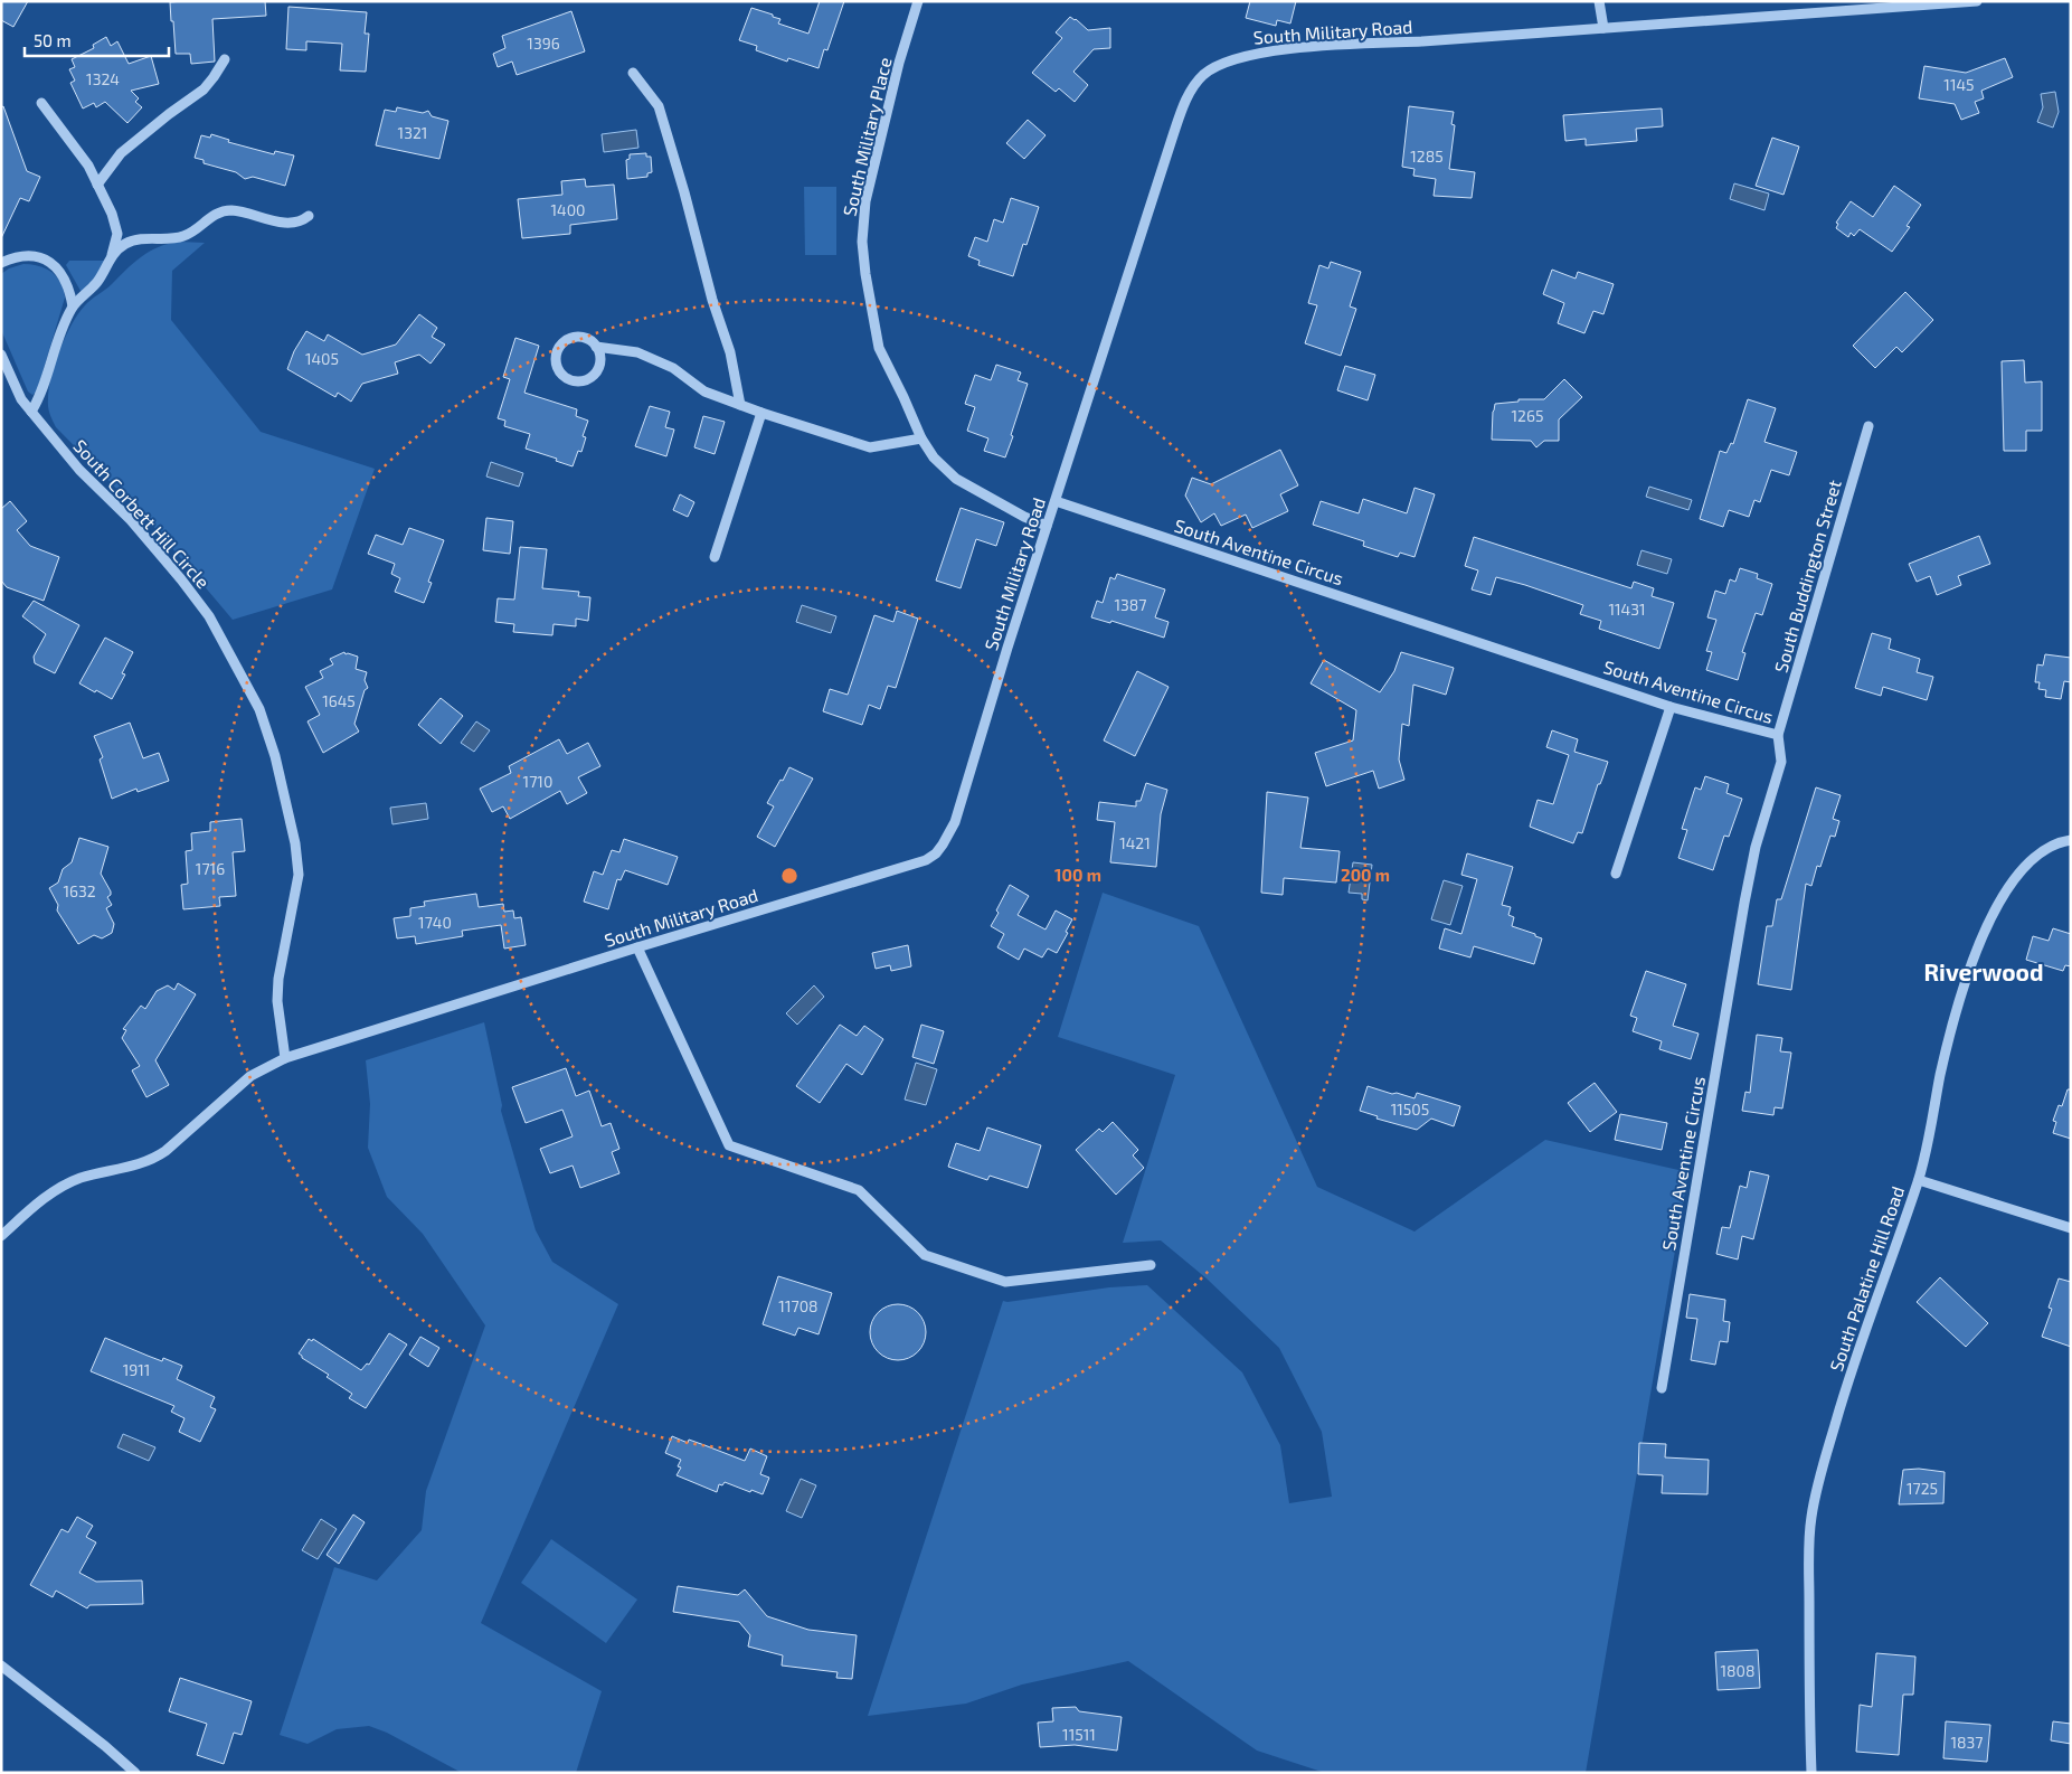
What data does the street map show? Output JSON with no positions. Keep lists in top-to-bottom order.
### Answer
{
  "streets": {
    "street": [
      "South Military Road",
      "South Military Place",
      "South Corbett Hill Circle",
      "South Aventine Circus",
      "South Buddington Street",
      "South Palatine Hill Road"
    ]
  },
  "crossings": [
    ["South Military Road", "South Military Place"],
    ["South Military Road", "South Corbett Hill Circle"],
    ["South Military Road", "South Aventine Circus"],
    ["South Aventine Circus", "South Buddington Street"]
  ],
  "districts": ["Riverwood"],
  "house_numbers": [
    "1396",
    "1324",
    "1145",
    "1321",
    "1285",
    "1400",
    "1405",
    "1265",
    "1387",
    "11431",
    "1645",
    "1710",
    "1421",
    "1716",
    "1632",
    "1740",
    "11505",
    "11708",
    "1911",
    "1725",
    "1808",
    "11511",
    "1837"
  ],
  "scale_bar": "50 m",
  "rings": ["100 m", "200 m"]
}
